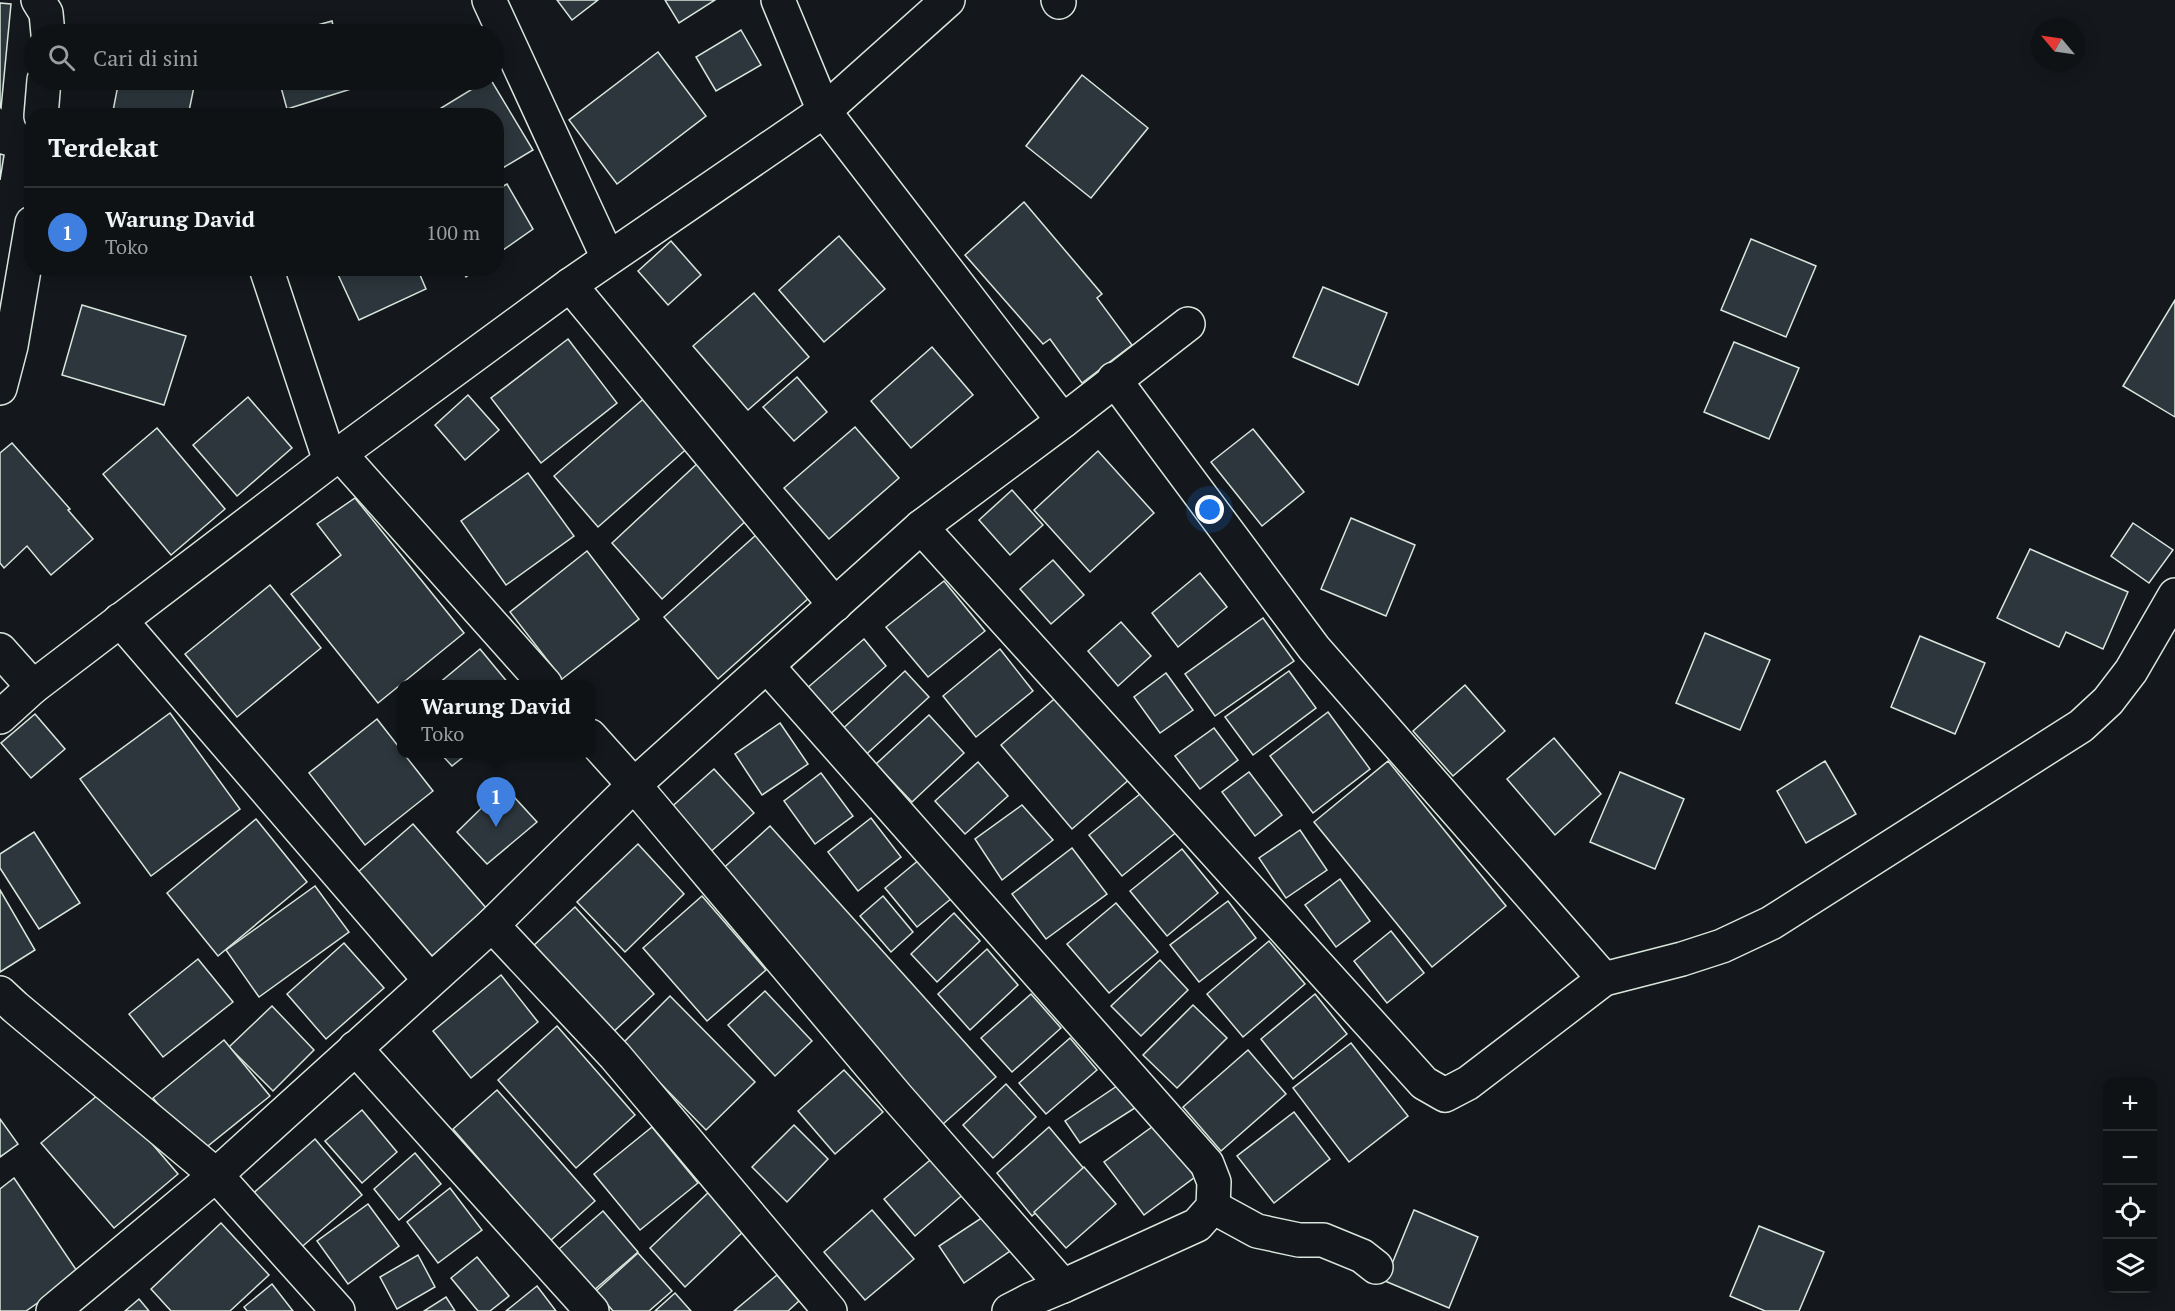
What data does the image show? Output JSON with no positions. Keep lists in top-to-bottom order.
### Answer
{
  "north": "top left",
  "page": {
    "search": "Cari di sini",
    "heading": "Terdekat",
    "list": [
      {
        "mark": "1",
        "name": "Warung David",
        "note": "Toko",
        "value": "100 m"
      }
    ],
    "popup": ["Warung David", "Toko"],
    "pins": "1",
    "map_buttons": ["+", "−"]
  }
}
